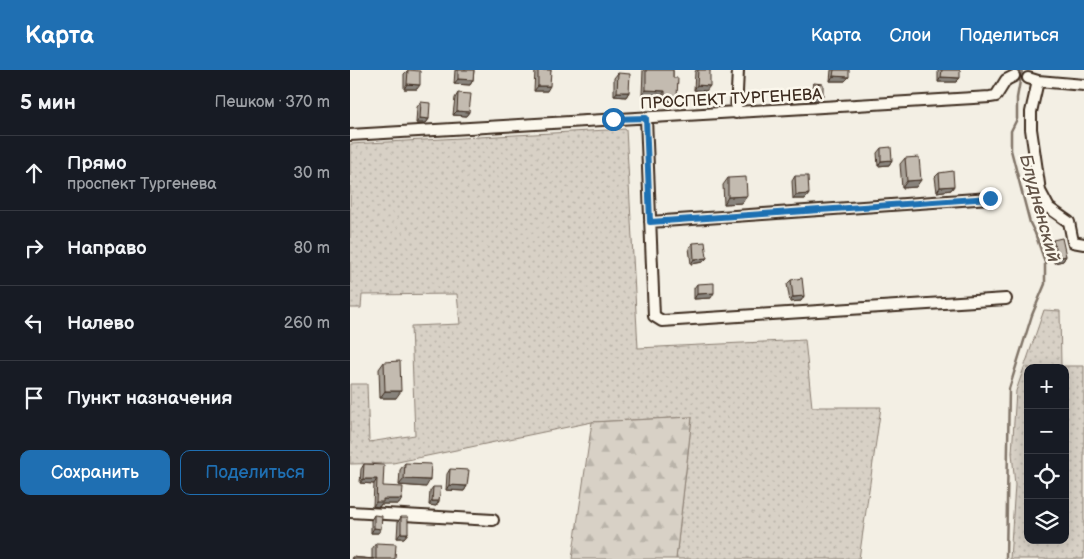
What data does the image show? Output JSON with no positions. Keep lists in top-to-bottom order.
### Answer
{
  "streets": {
    "street": ["ПРОСПЕКТ ТУРГЕНЕВА"]
  },
  "water": ["Блудненский"],
  "page": {
    "header": "Карта",
    "nav": ["Карта", "Слои", "Поделиться"],
    "heading": ["5 мин", "Пешком · 370 m"],
    "list": [
      ["Прямо", "проспект Тургенева", "30 m"],
      ["Направо", "80 m"],
      ["Налево", "260 m"],
      "Пункт назначения"
    ],
    "map_buttons": ["+", "−"],
    "buttons": ["Сохранить", "Поделиться"]
  }
}
